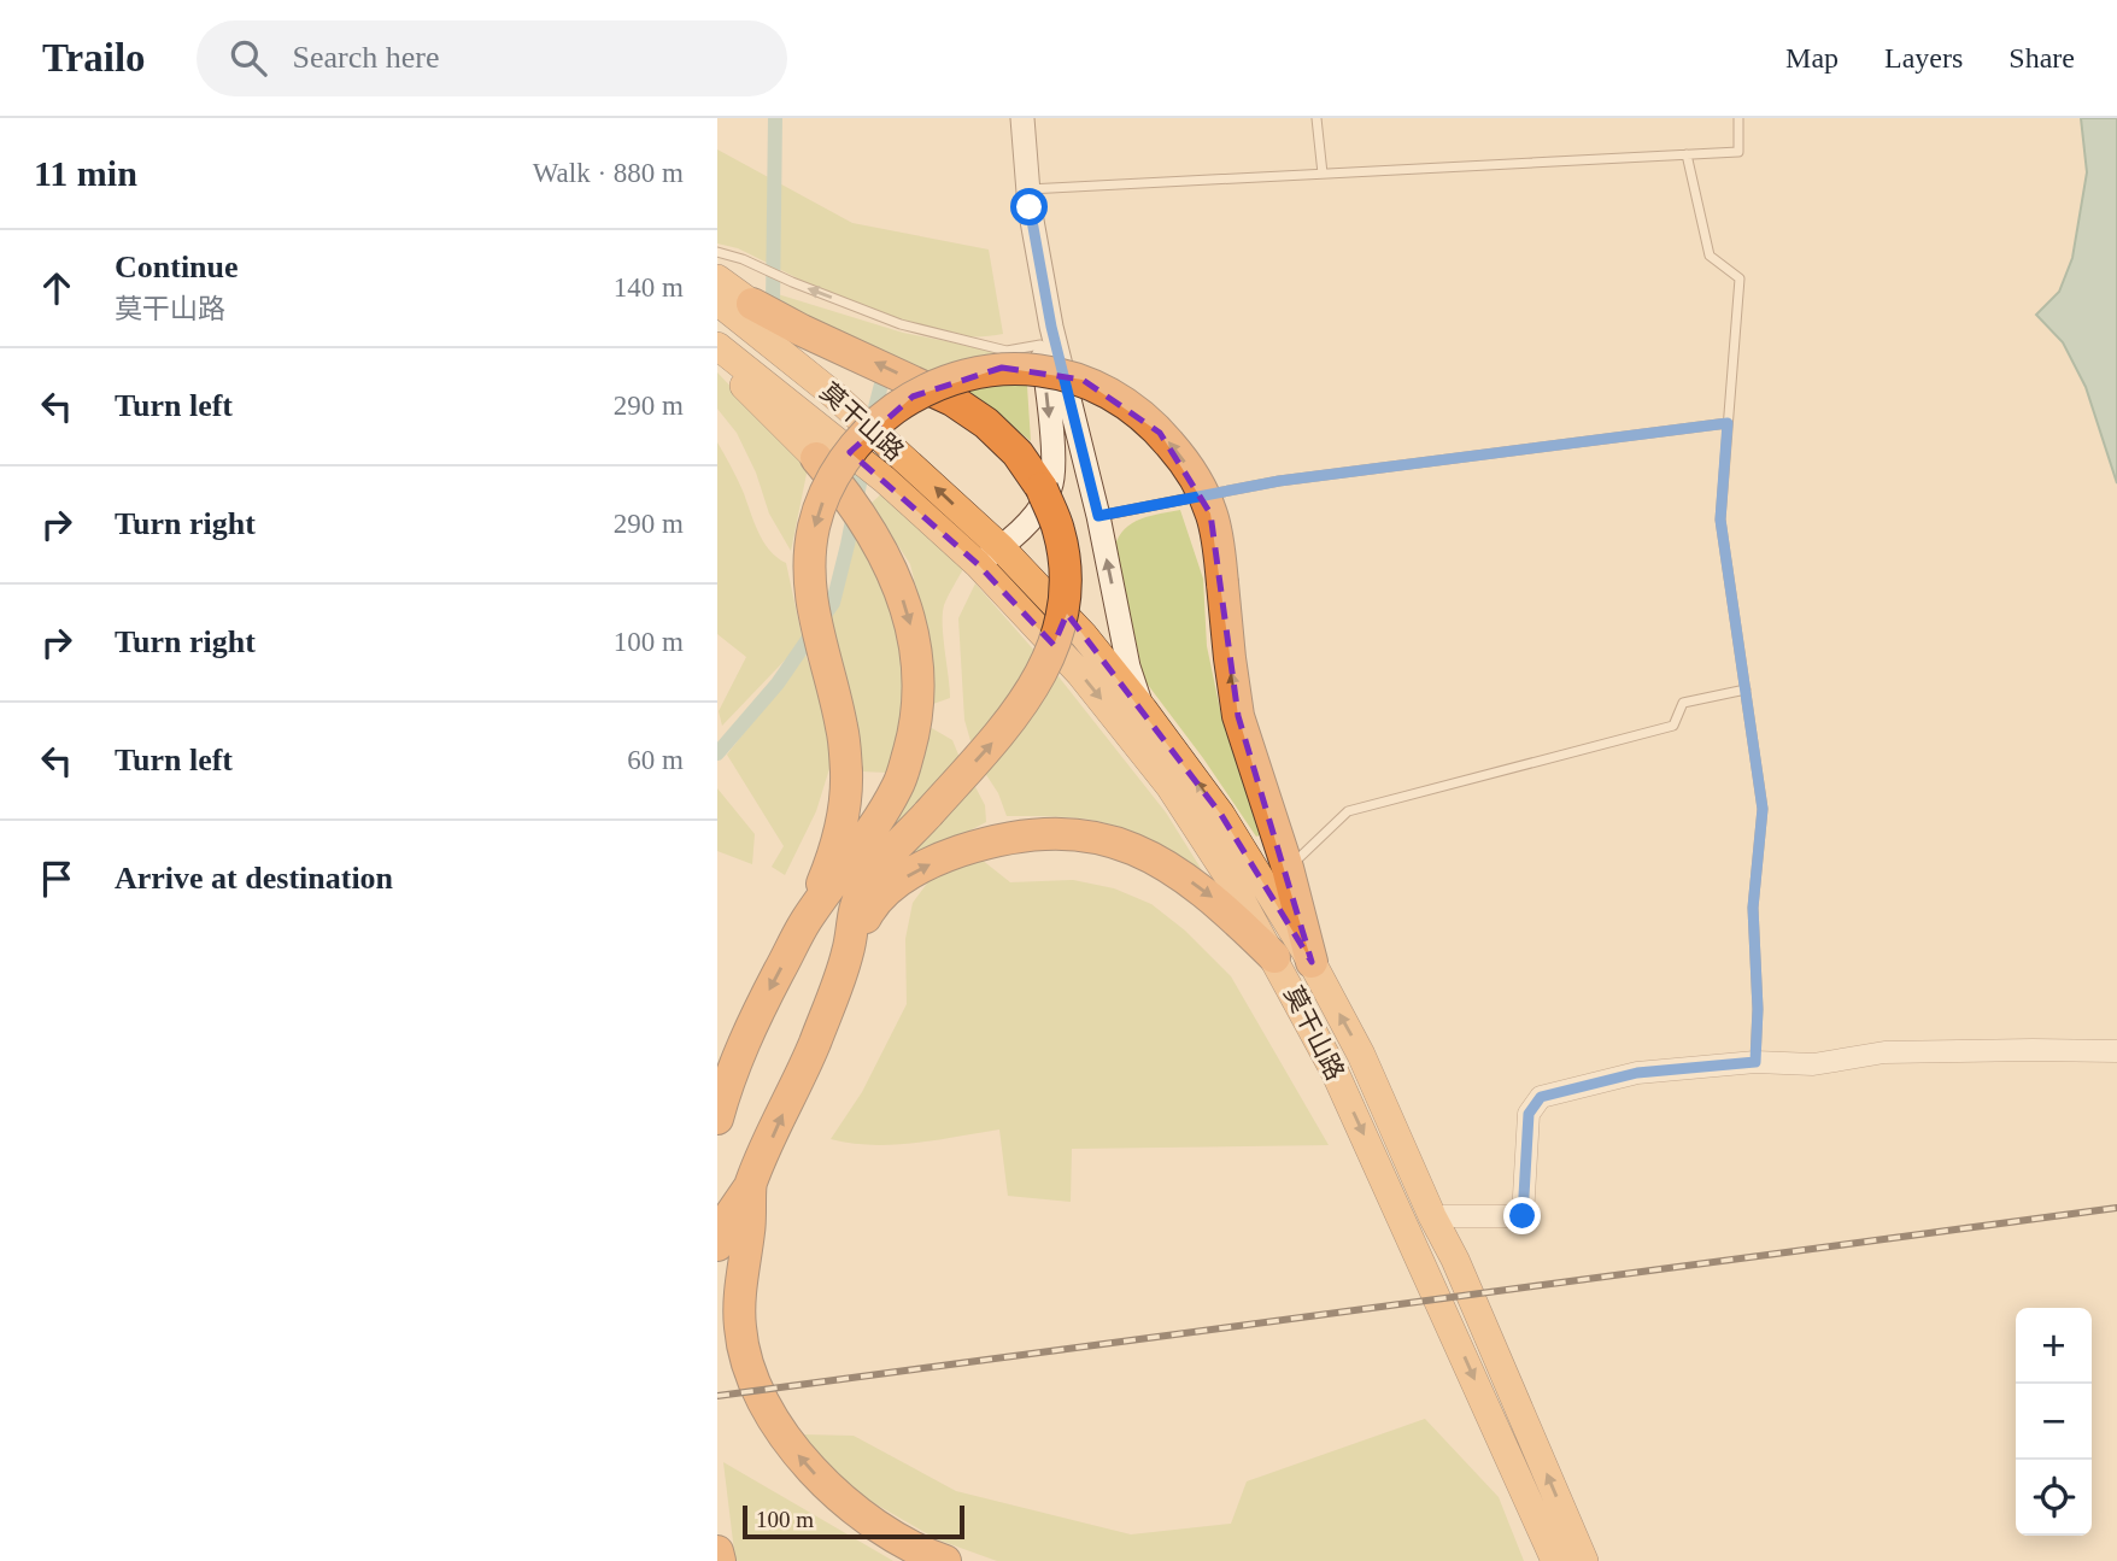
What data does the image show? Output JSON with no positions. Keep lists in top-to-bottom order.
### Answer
{
  "streets": {
    "highway": ["莫干山路"]
  },
  "scale_bar": "100 m",
  "page": {
    "header": "Trailo",
    "search": "Search here",
    "nav": ["Map", "Layers", "Share"],
    "heading": ["11 min", "Walk · 880 m"],
    "list": [
      ["Continue", "莫干山路", "140 m"],
      ["Turn left", "290 m"],
      ["Turn right", "290 m"],
      ["Turn right", "100 m"],
      ["Turn left", "60 m"],
      "Arrive at destination"
    ],
    "map_buttons": ["+", "−"],
    "scale": "100 m"
  }
}
